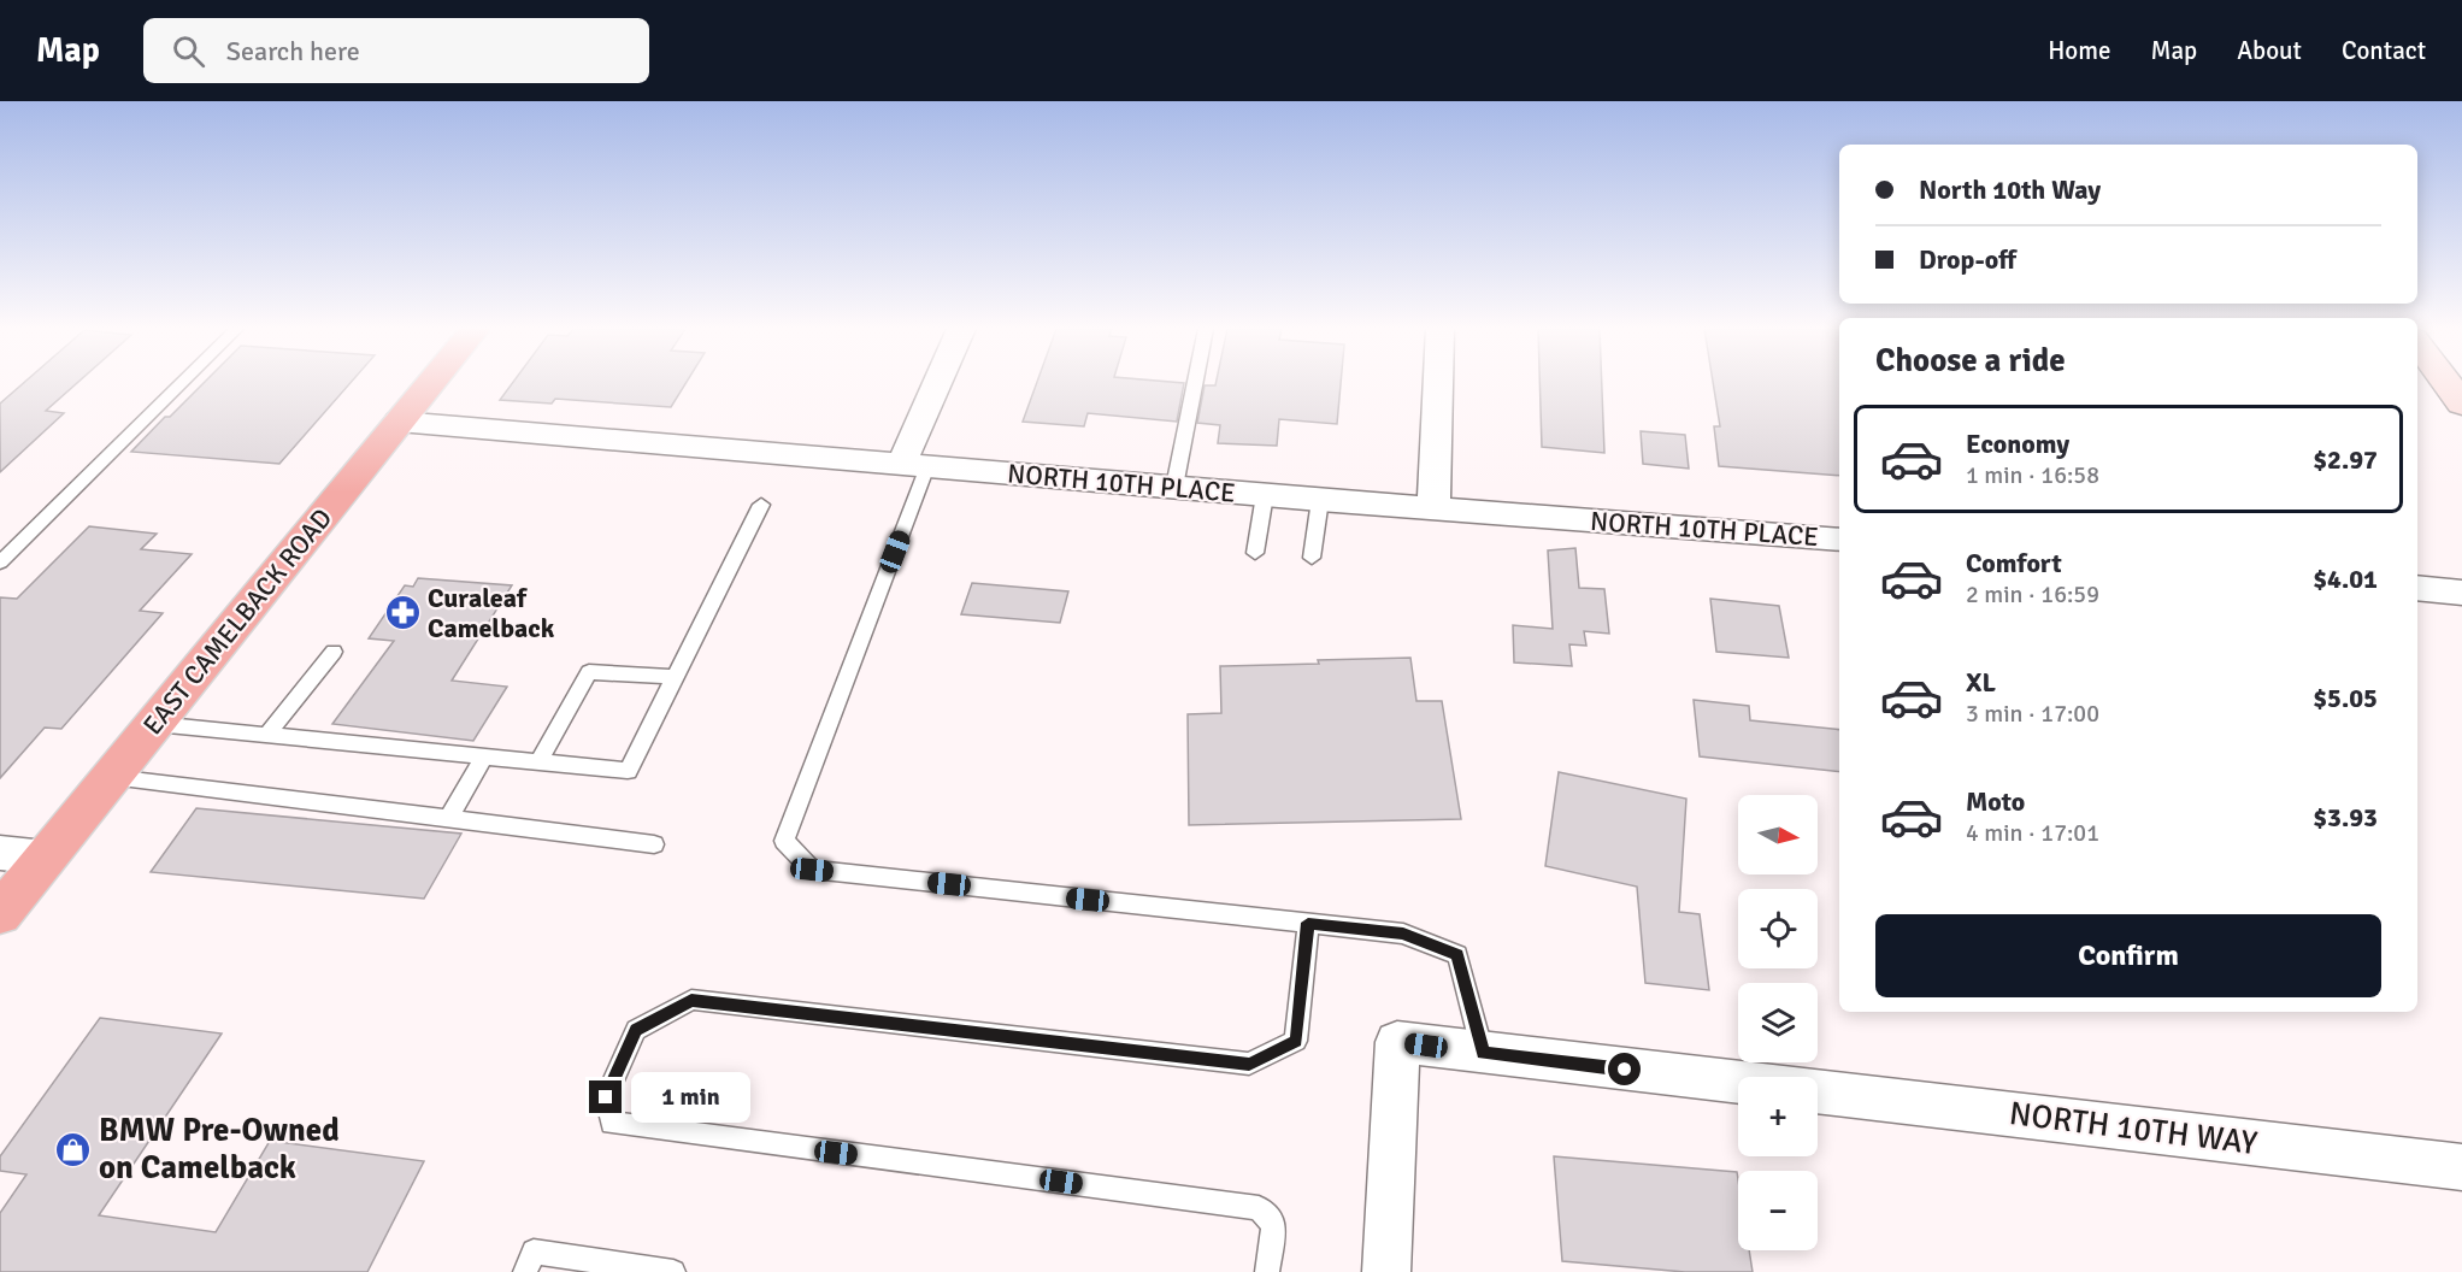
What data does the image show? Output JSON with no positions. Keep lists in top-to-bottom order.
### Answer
{
  "streets": {
    "main road": ["EAST CAMELBACK ROAD"],
    "street": ["NORTH 10TH PLACE", "NORTH 10TH WAY"]
  },
  "crossings": [
    ["NORTH 10TH PLACE", "EAST CAMELBACK ROAD"]
  ],
  "places": {
    "pharmacy": ["Curaleaf Camelback"],
    "shop": ["BMW Pre-Owned on Camelback"]
  },
  "north": "right",
  "page": {
    "header": "Map",
    "search": "Search here",
    "nav": [
      "Home",
      "Map",
      "About",
      "Contact"
    ],
    "banner": ["North 10th Way", "Drop-off"],
    "heading": "Choose a ride",
    "list": [
      {
        "name": "Economy",
        "note": "1 min · 16:58",
        "value": "$2.97"
      },
      {
        "name": "Comfort",
        "note": "2 min · 16:59",
        "value": "$4.01"
      },
      {
        "name": "XL",
        "note": "3 min · 17:00",
        "value": "$5.05"
      },
      {
        "name": "Moto",
        "note": "4 min · 17:01",
        "value": "$3.93"
      }
    ],
    "map_buttons": ["+", "−"],
    "buttons": "Confirm",
    "bubble": "1 min"
  }
}
